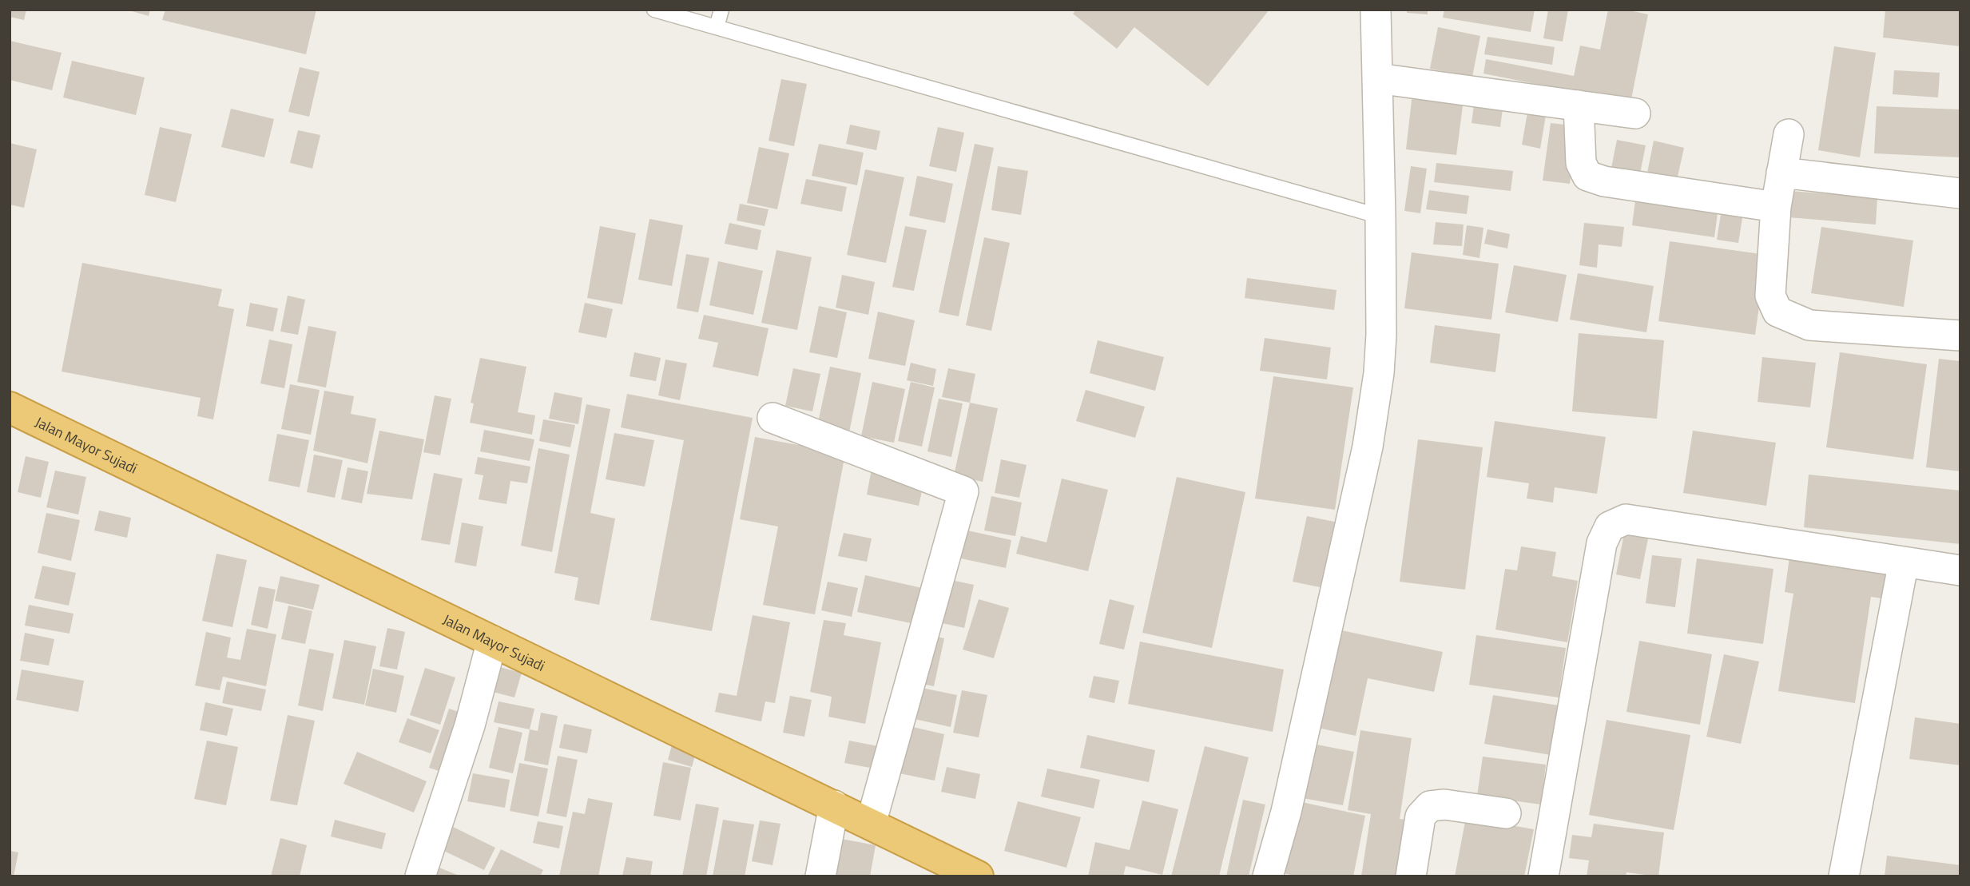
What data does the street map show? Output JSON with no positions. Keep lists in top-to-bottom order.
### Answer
{
  "streets": {
    "highway": ["Jalan Mayor Sujadi"]
  }
}
